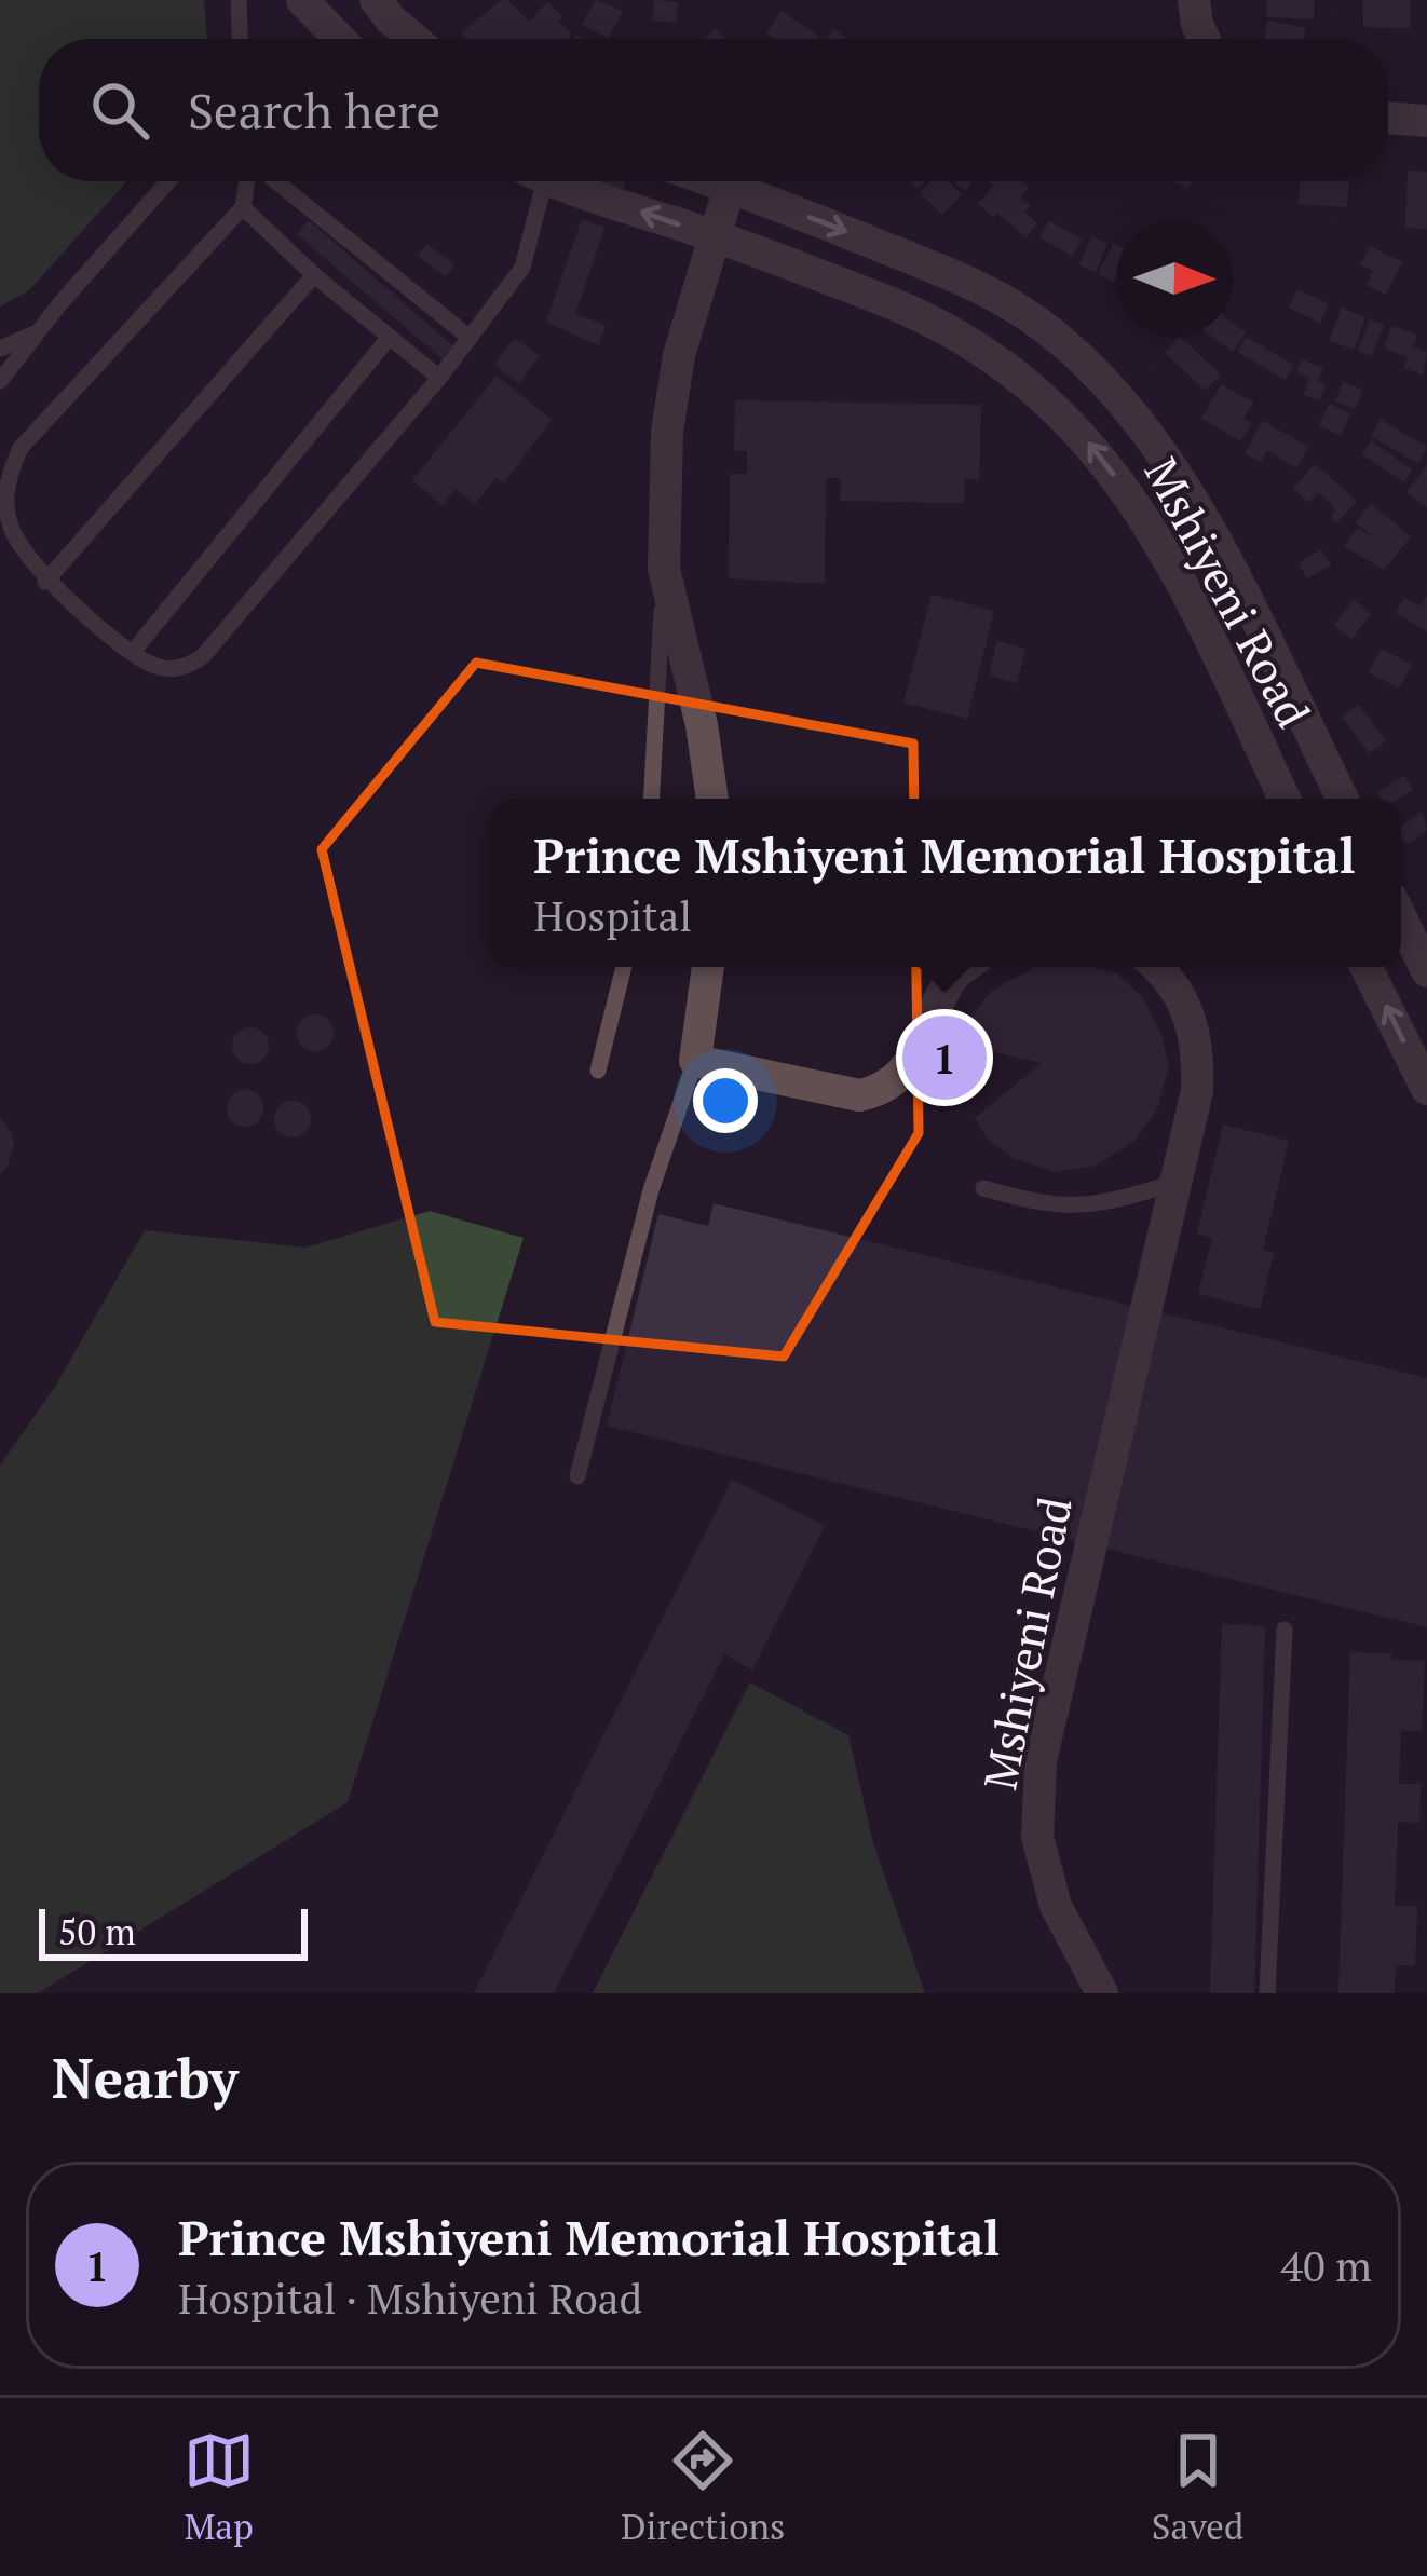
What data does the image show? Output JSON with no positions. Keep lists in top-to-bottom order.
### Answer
{
  "streets": {
    "street": ["Mshiyeni Road"]
  },
  "scale_bar": "50 m",
  "north": "right",
  "page": {
    "search": "Search here",
    "popup": ["Prince Mshiyeni Memorial Hospital", "Hospital"],
    "pins": "1",
    "scale": "50 m",
    "heading": "Nearby",
    "list": [
      {
        "mark": "1",
        "name": "Prince Mshiyeni Memorial Hospital",
        "note": "Hospital · Mshiyeni Road",
        "value": "40 m"
      }
    ],
    "nav": ["Map", "Directions", "Saved"]
  }
}
